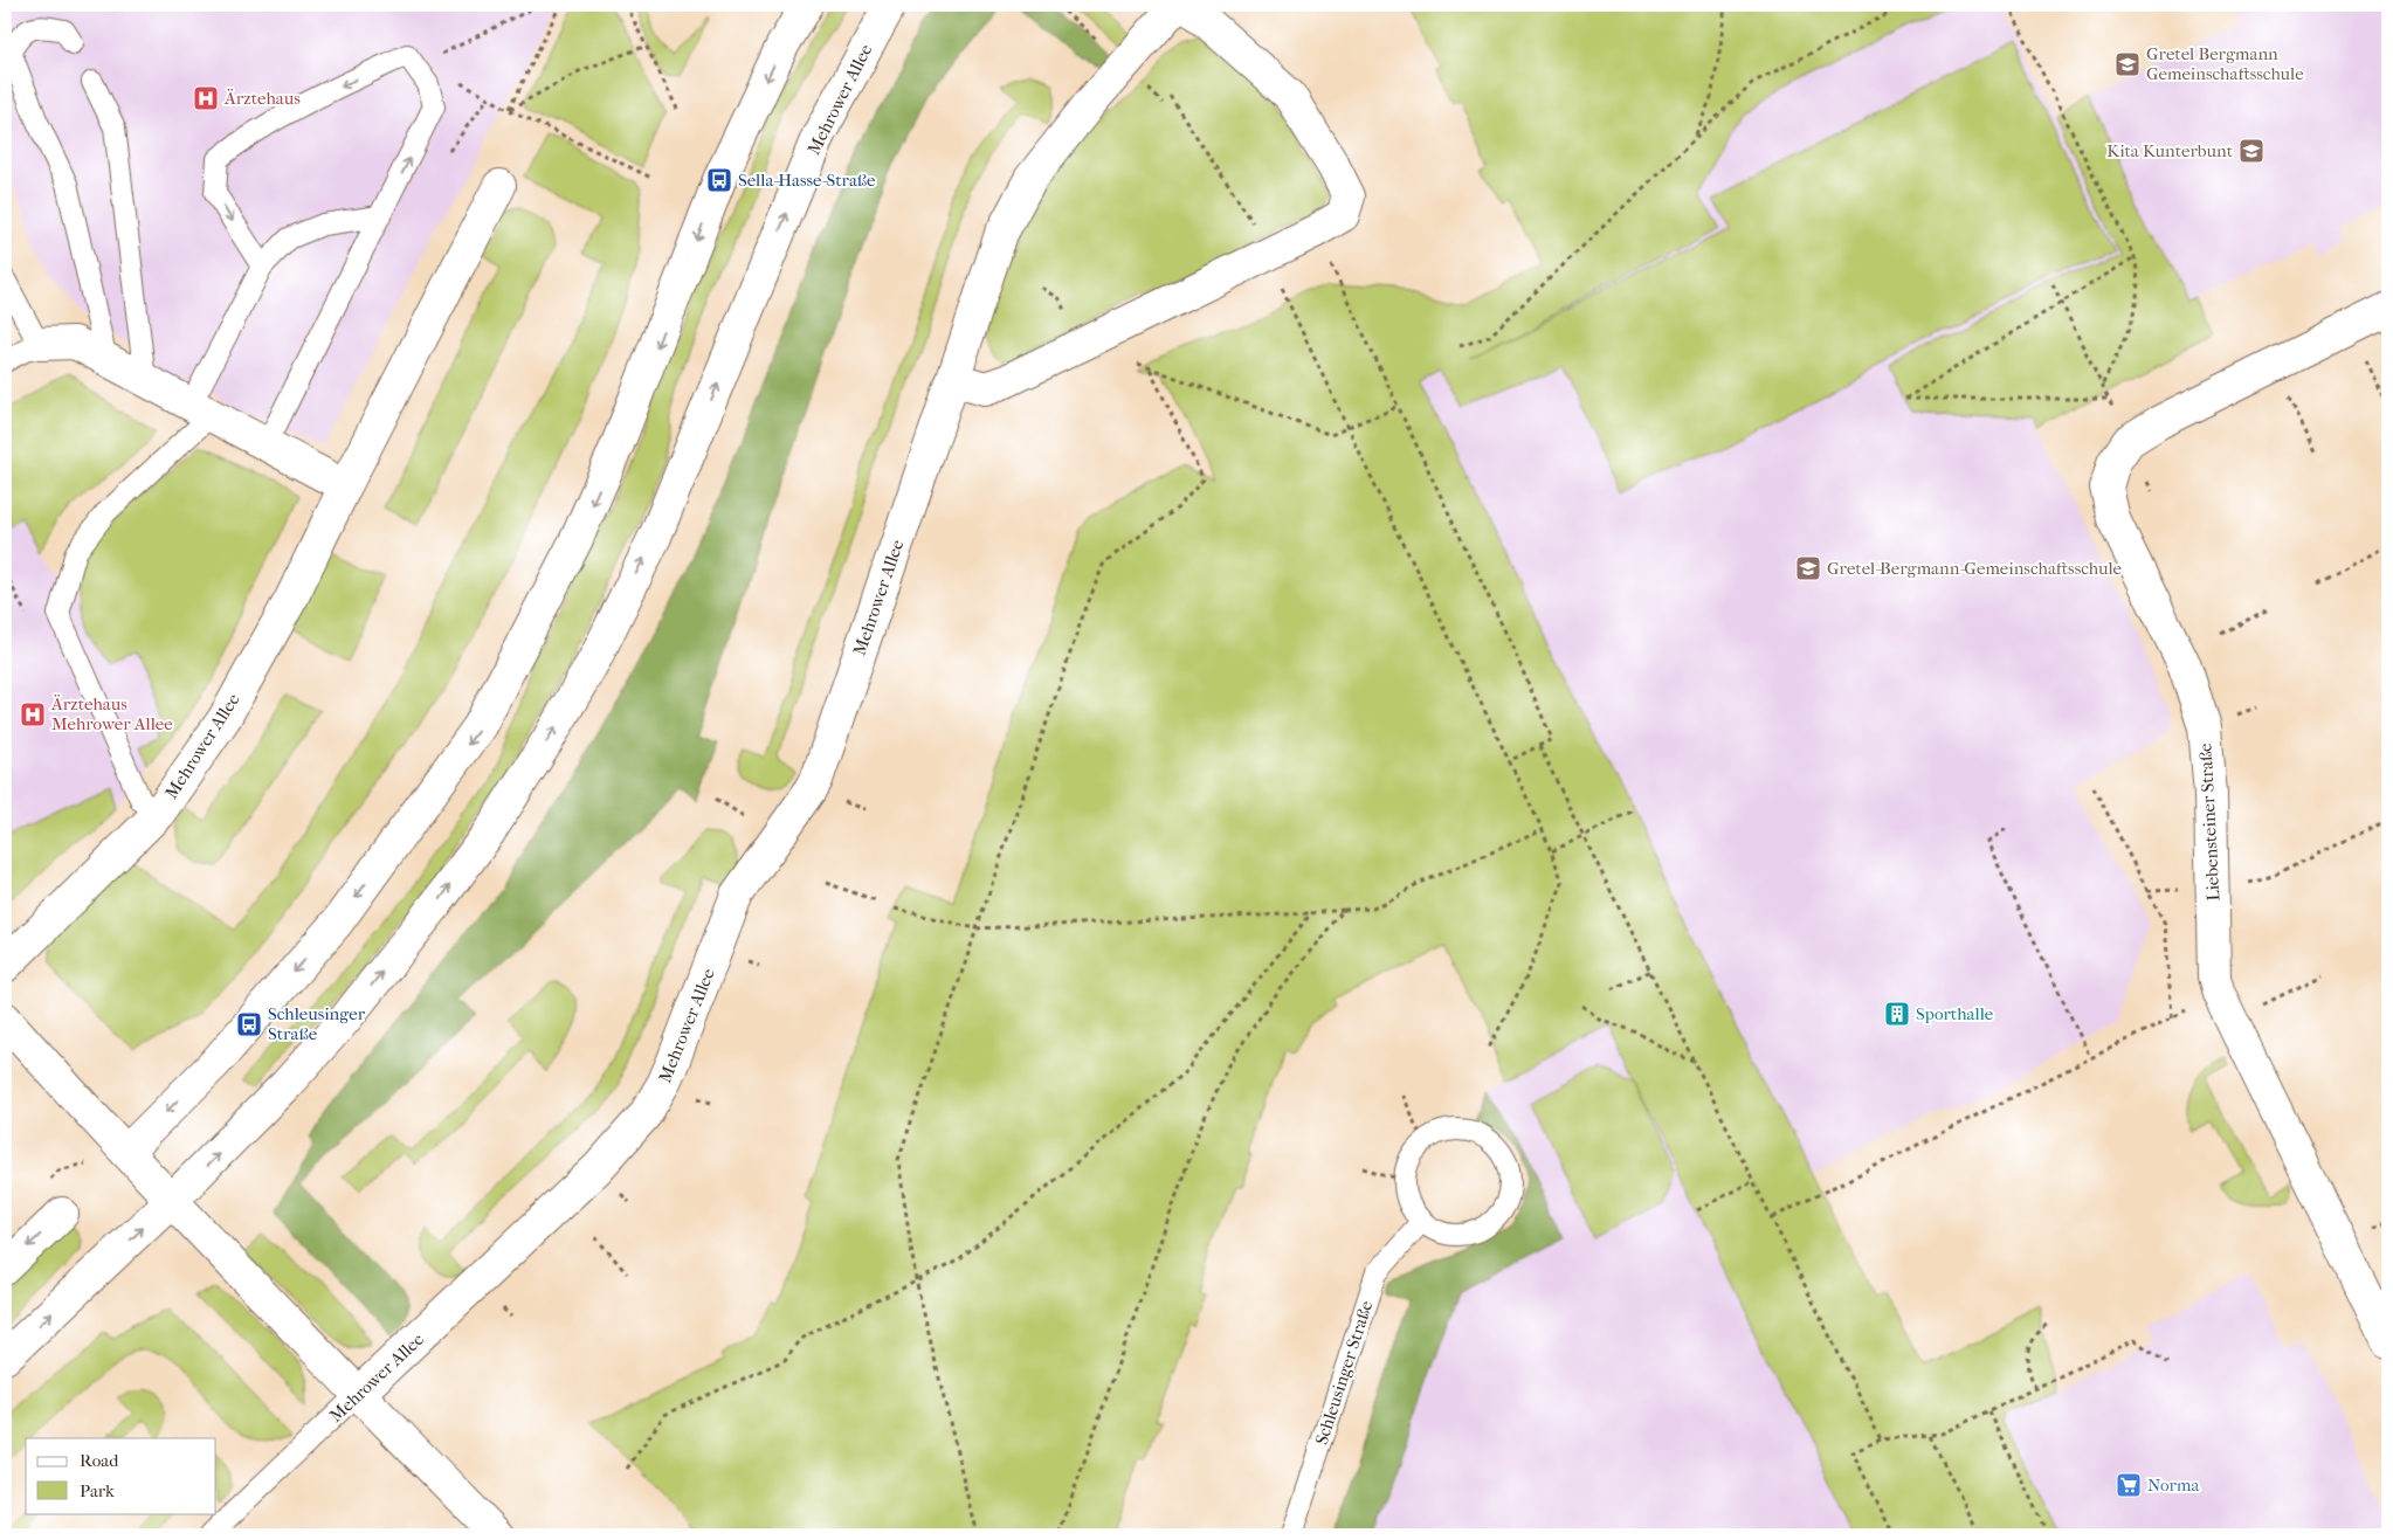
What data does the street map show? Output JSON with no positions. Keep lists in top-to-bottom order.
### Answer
{
  "streets": {
    "street": ["Mehrower Allee", "Liebensteiner Straße"],
    "lane": ["Schleusinger Straße"]
  },
  "places": {
    "school or university": ["Gretel Bergmann Gemeinschaftsschule", "Kita Kunterbunt", "Gretel-Bergmann-Gemeinschaftsschule"],
    "hospital": ["Ärztehaus", "Ärztehaus Mehrower Allee"],
    "bus stop": ["Sella-Hasse-Straße", "Schleusinger Straße"],
    "building": ["Sporthalle"],
    "supermarket": ["Norma"]
  },
  "legend": ["Road", "Park"]
}
